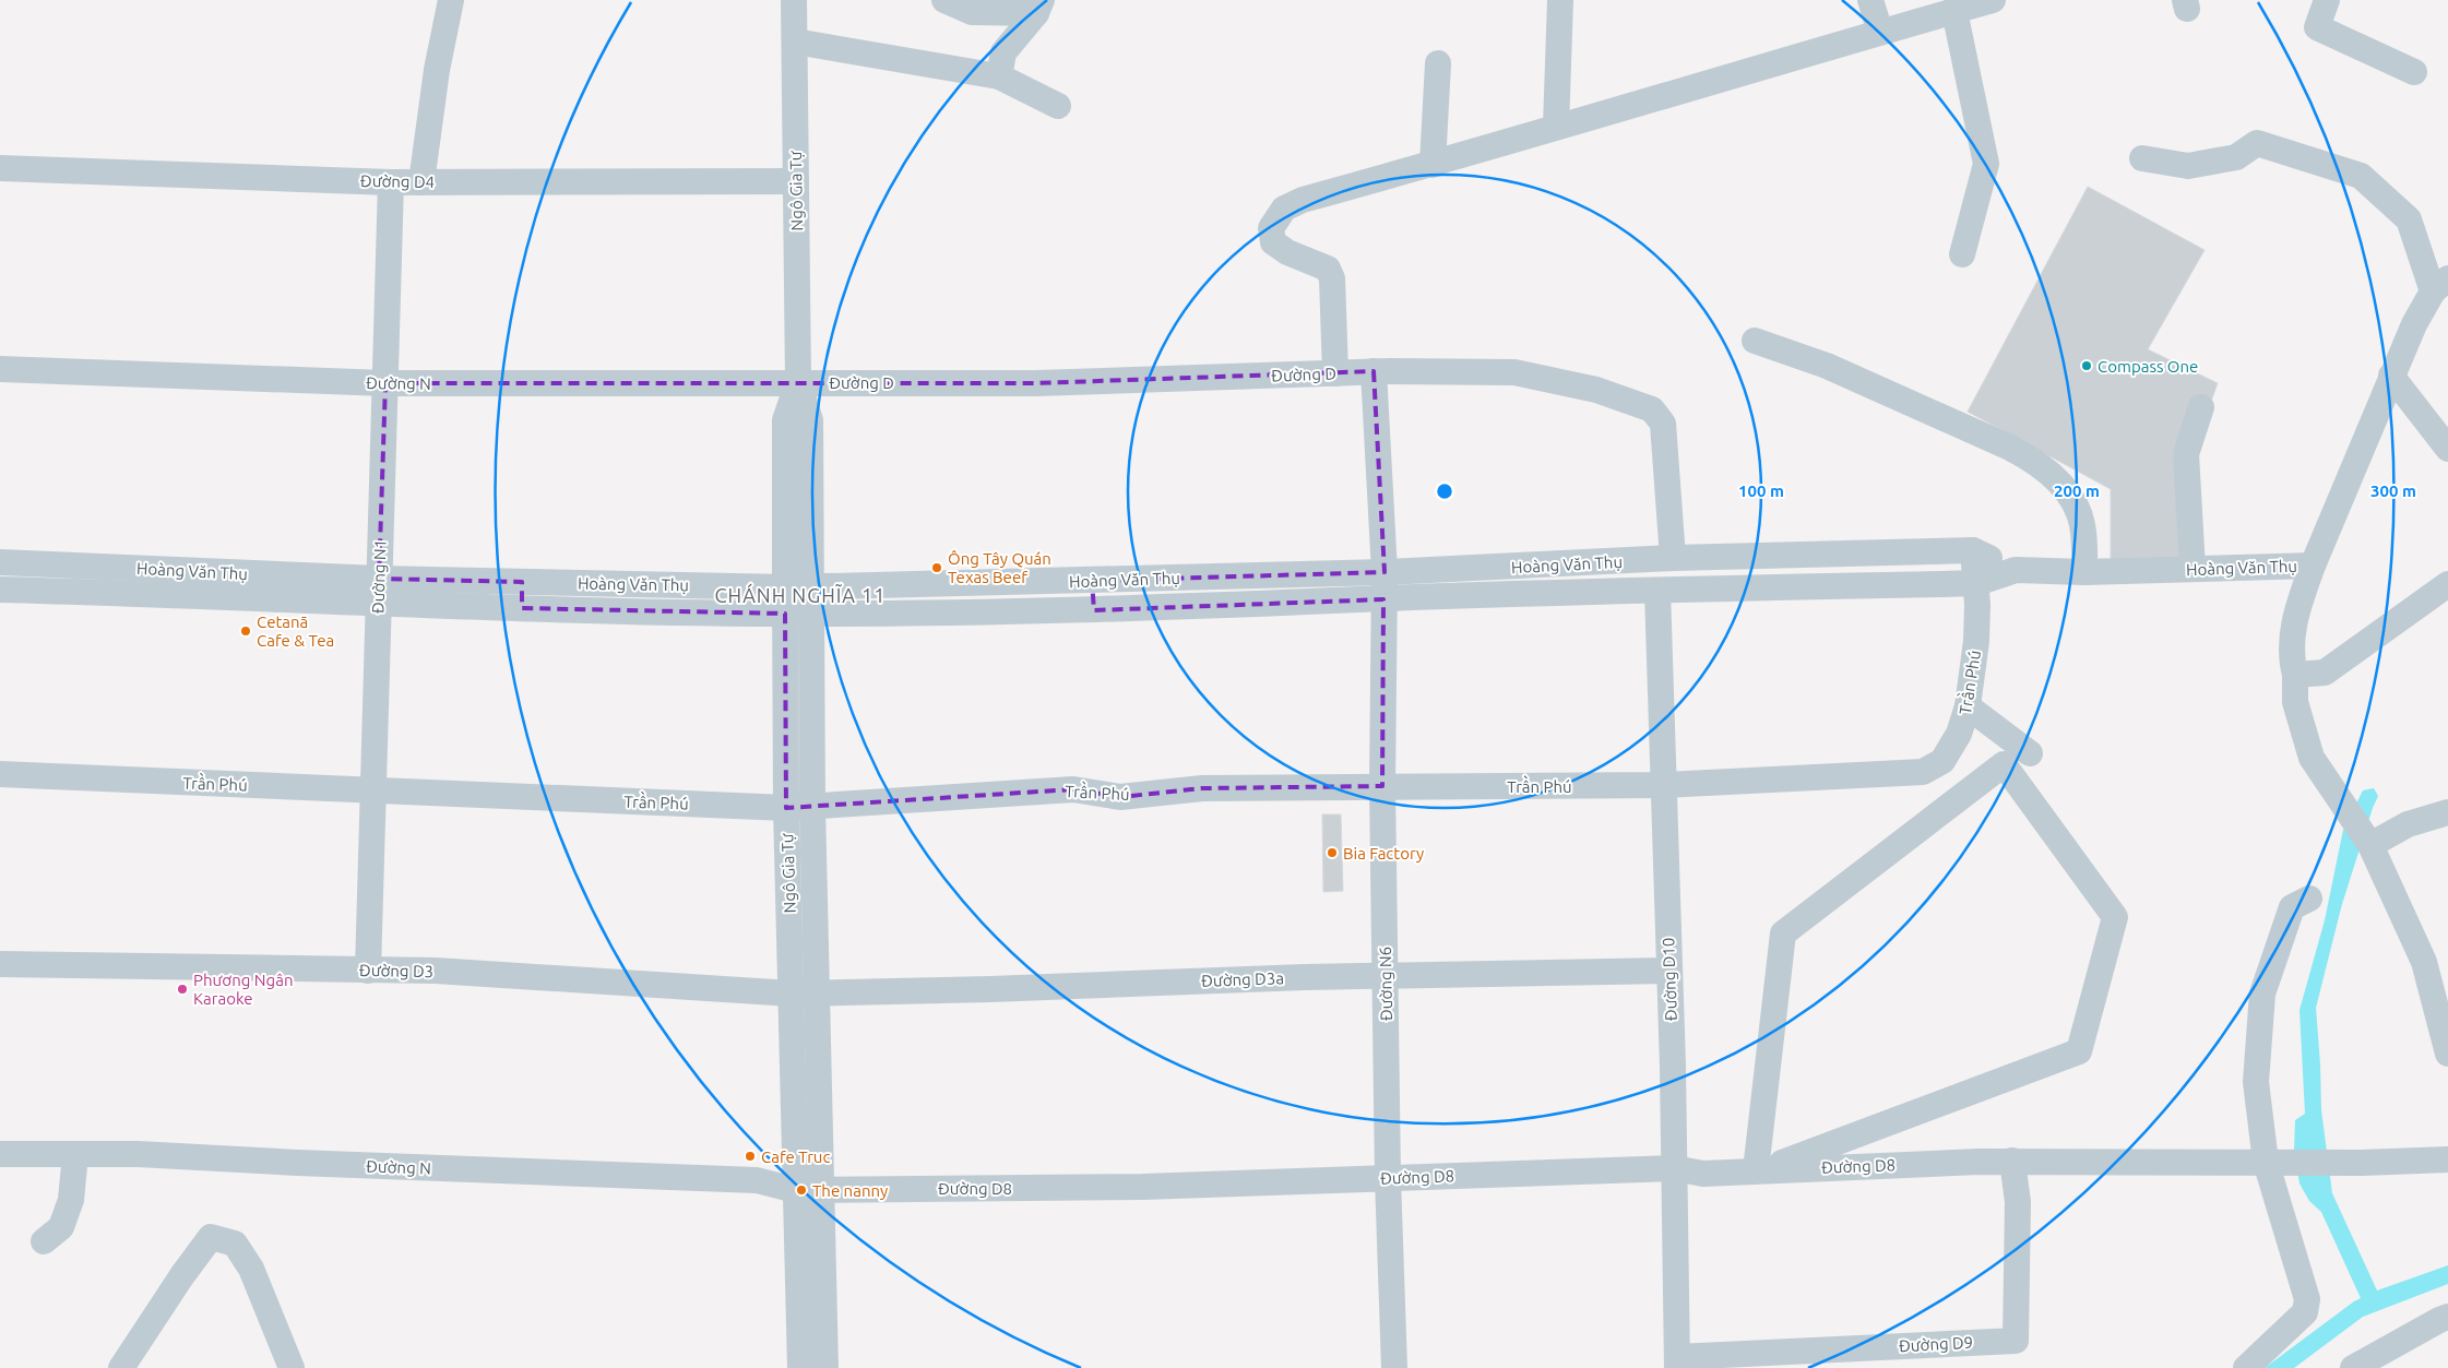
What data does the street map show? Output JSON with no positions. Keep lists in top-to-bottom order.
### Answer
{
  "streets": {
    "street": [
      "Đường D4",
      "Ngô Gia Tự",
      "Đường D",
      "Đường N",
      "Hoàng Văn Thụ",
      "Đường N1",
      "Trần Phú",
      "Đường D3",
      "Đường D3a",
      "Đường D10",
      "Đường N6",
      "Đường D8",
      "Đường D9"
    ]
  },
  "crossings": [
    ["Đường D4", "Ngô Gia Tự"],
    ["Đường D4", "Đường N1"],
    ["Ngô Gia Tự", "Đường D"],
    ["Ngô Gia Tự", "Đường N"],
    ["Ngô Gia Tự", "Hoàng Văn Thụ"],
    ["Ngô Gia Tự", "Trần Phú"],
    ["Ngô Gia Tự", "Đường D3"],
    ["Ngô Gia Tự", "Đường D3a"],
    ["Ngô Gia Tự", "Đường D8"],
    ["Đường D", "Đường N"],
    ["Đường D", "Hoàng Văn Thụ"],
    ["Đường D", "Đường N6"],
    ["Đường N", "Đường N1"],
    ["Đường N", "Đường D8"],
    ["Hoàng Văn Thụ", "Đường N1"],
    ["Hoàng Văn Thụ", "Trần Phú"],
    ["Hoàng Văn Thụ", "Đường D10"],
    ["Hoàng Văn Thụ", "Đường N6"],
    ["Đường N1", "Trần Phú"],
    ["Đường N1", "Đường D3"],
    ["Trần Phú", "Đường D10"],
    ["Trần Phú", "Đường N6"],
    ["Đường D3", "Đường D3a"],
    ["Đường D3a", "Đường D10"],
    ["Đường D3a", "Đường N6"],
    ["Đường D10", "Đường D8"],
    ["Đường D10", "Đường D9"],
    ["Đường N6", "Đường D8"],
    ["Đường D8", "Đường D9"]
  ],
  "districts": ["CHÁNH NGHĨA 11"],
  "places": [
    "Compass One",
    "Ông Tây Quán Texas Beef",
    "Cetanā Cafe & Tea",
    "Bia Factory",
    "Phương Ngân Karaoke",
    "Cafe Truc",
    "The nanny"
  ],
  "rings": ["100 m", "200 m", "300 m"]
}
